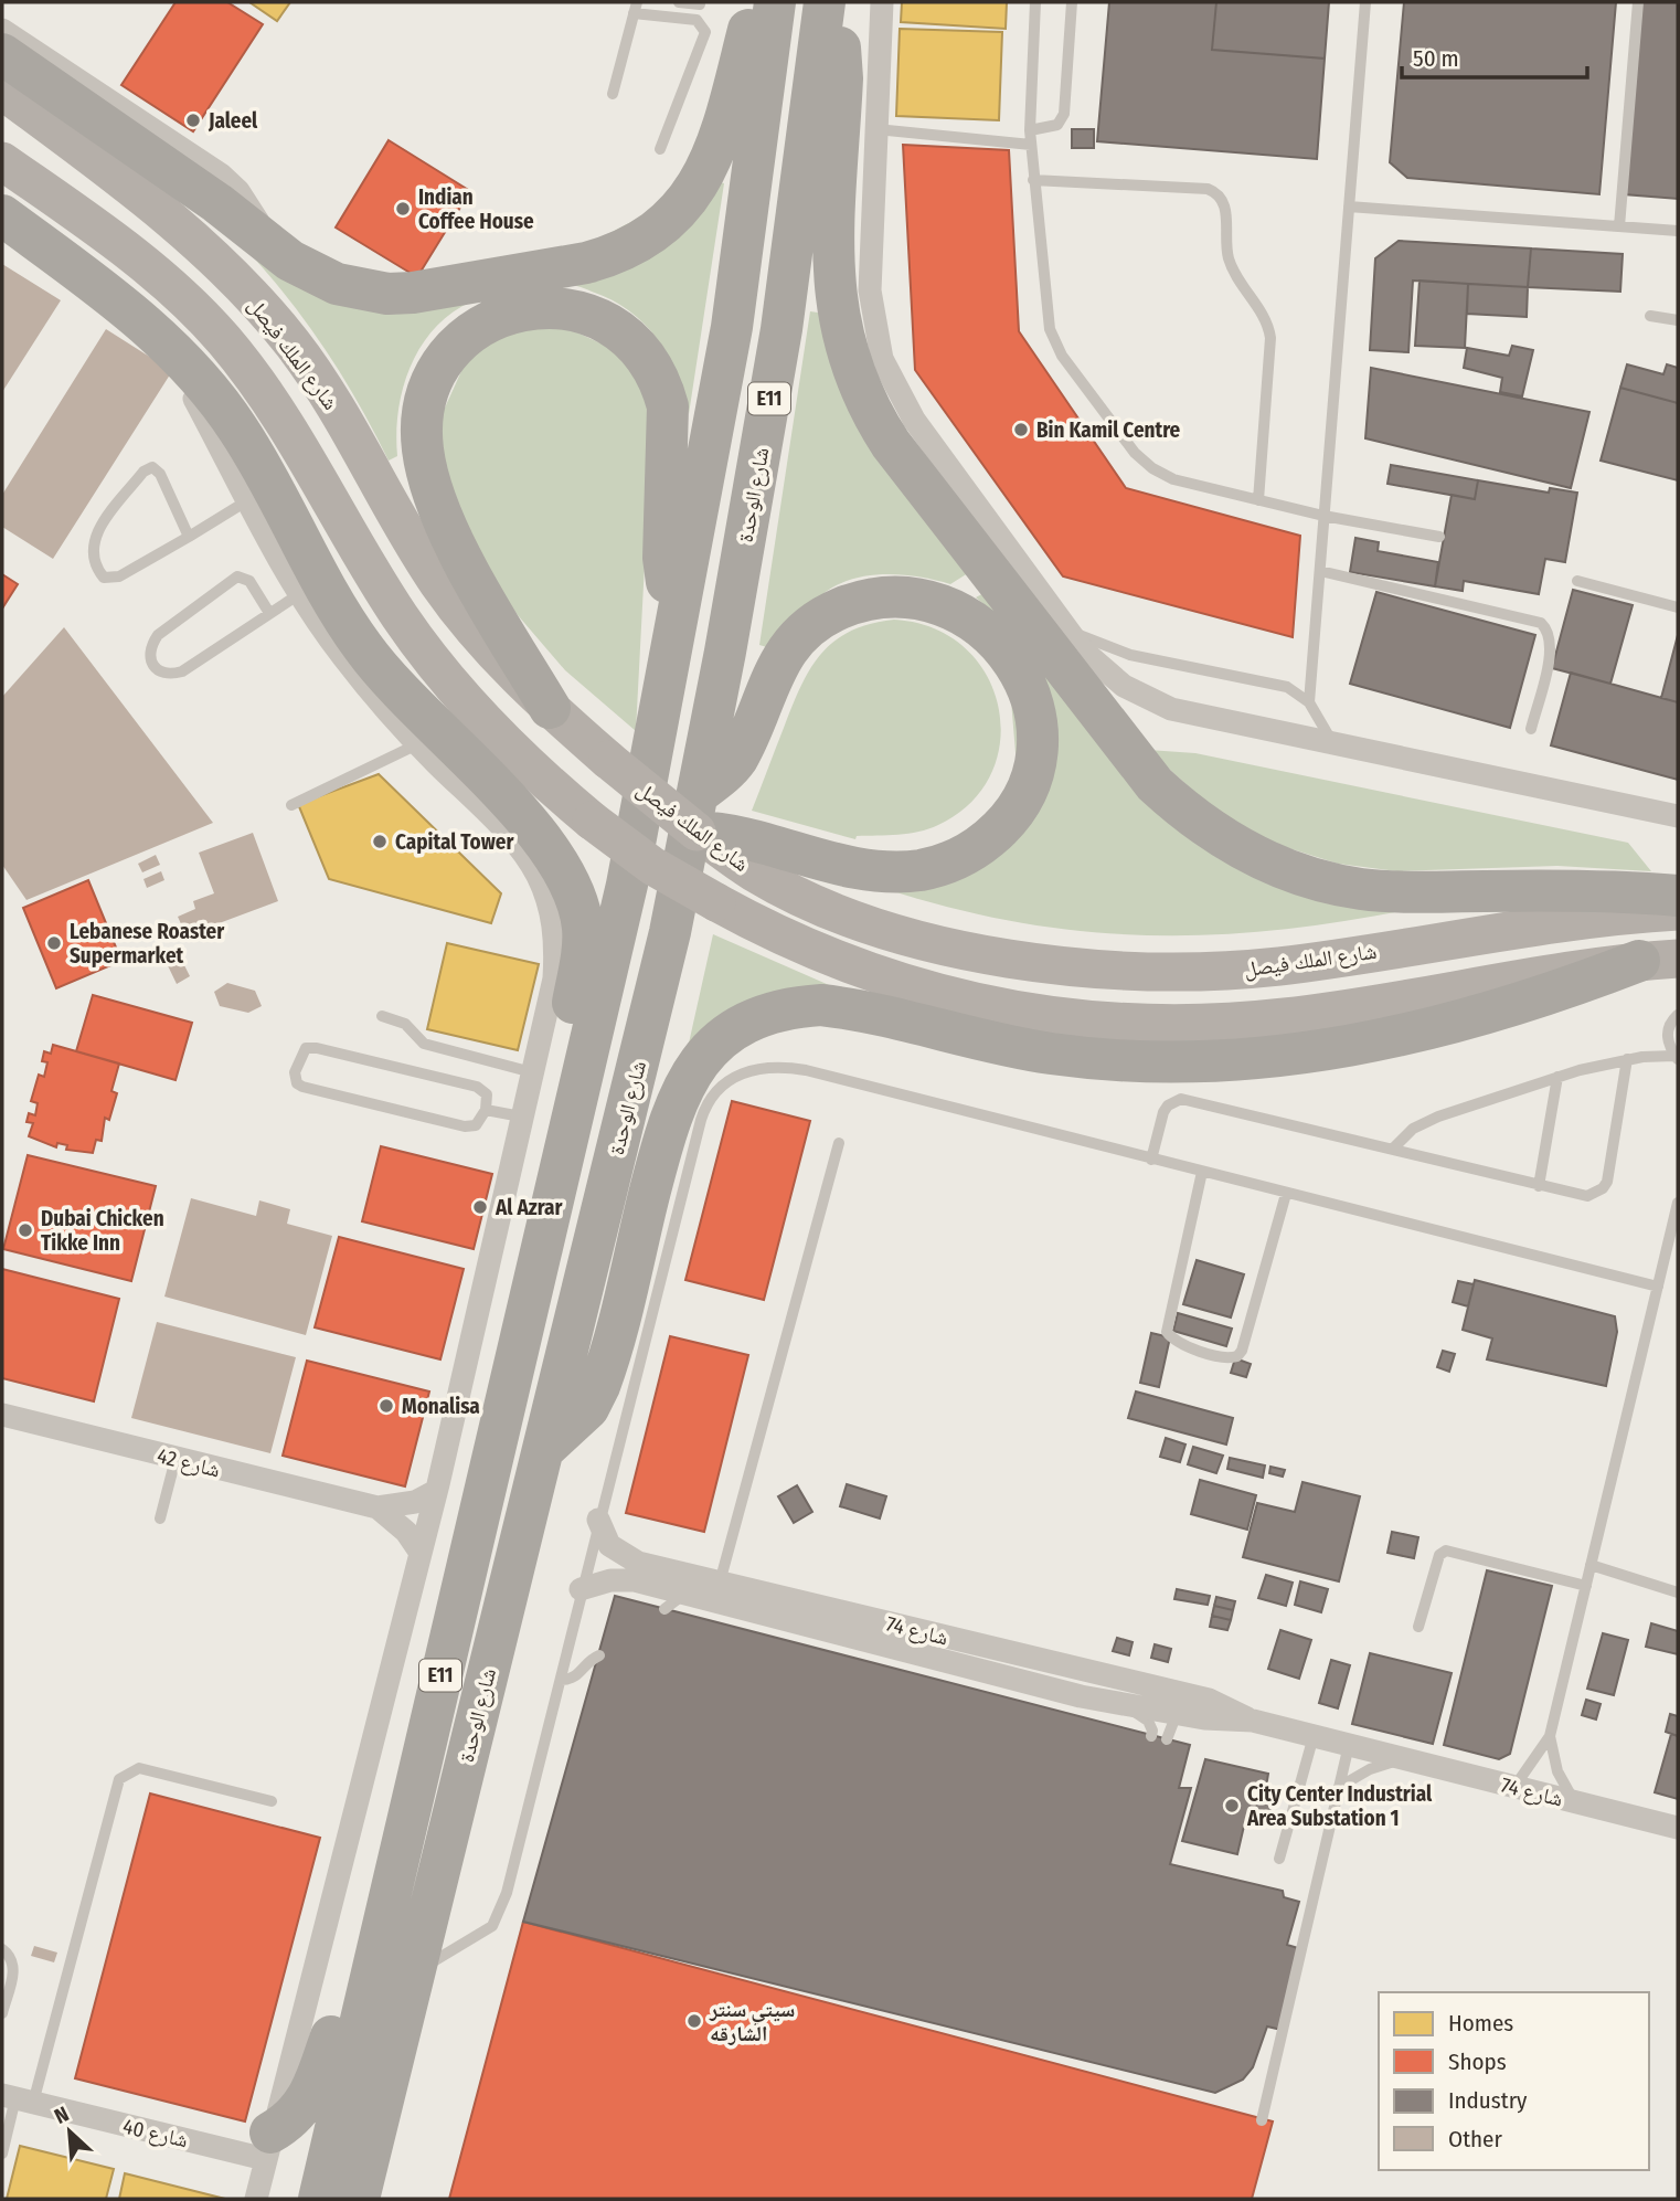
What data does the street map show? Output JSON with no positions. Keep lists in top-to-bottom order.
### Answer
{
  "streets": {
    "highway": ["E11", "شارع الوحدة"],
    "main road": ["شارع الملك فيصل"],
    "street": ["شارع 42", "شارع 74", "شارع 40"]
  },
  "crossings": [
    ["شارع الملك فيصل", "شارع الوحدة"]
  ],
  "places": [
    "Jaleel",
    "Indian Coffee House",
    "Bin Kamil Centre",
    "Capital Tower",
    "Lebanese Roaster Supermarket",
    "Al Azrar",
    "Dubai Chicken Tikke Inn",
    "Monalisa",
    "City Center Industrial Area Substation 1",
    "سيتي سنتر الشارقه"
  ],
  "legend": [
    "Homes",
    "Shops",
    "Industry",
    "Other"
  ],
  "scale_bar": "50 m",
  "north": "top left"
}
